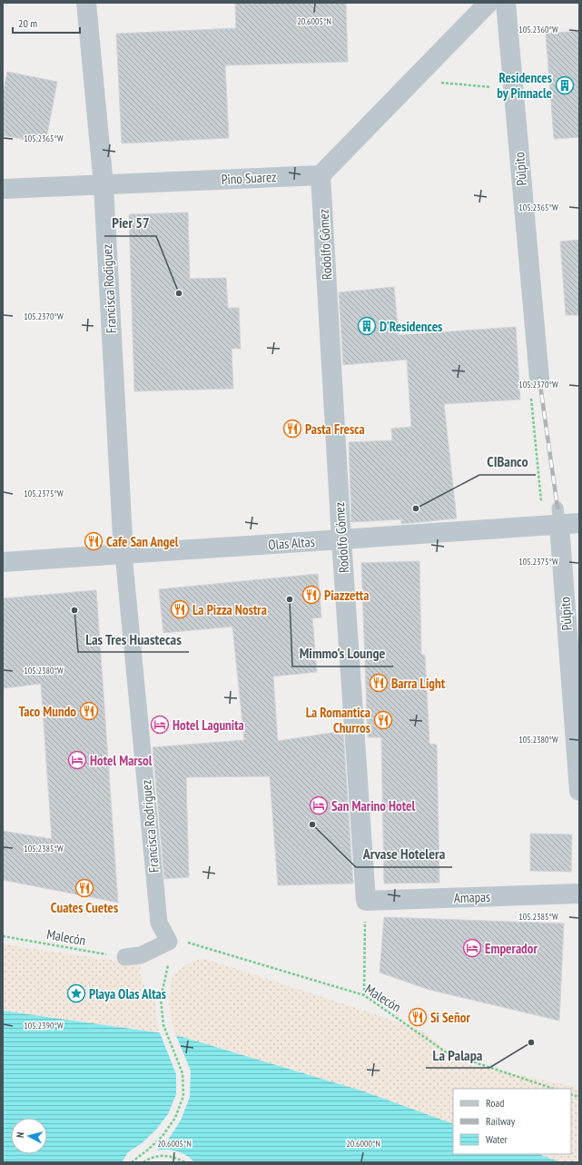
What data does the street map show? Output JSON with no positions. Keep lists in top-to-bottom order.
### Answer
{
  "streets": {
    "street": [
      "Púlpito",
      "Pino Suarez",
      "Rodolfo Gómez",
      "Francisca Rodiguez",
      "Olas Altas",
      "Francisca Rodríguez",
      "Amapas"
    ],
    "path": ["Malecón"]
  },
  "crossings": [
    ["Púlpito", "Olas Altas"],
    ["Pino Suarez", "Rodolfo Gómez"],
    ["Pino Suarez", "Francisca Rodiguez"],
    ["Rodolfo Gómez", "Olas Altas"],
    ["Rodolfo Gómez", "Amapas"],
    ["Francisca Rodiguez", "Olas Altas"],
    ["Francisca Rodiguez", "Francisca Rodríguez"],
    ["Olas Altas", "Francisca Rodríguez"],
    ["Francisca Rodríguez", "Malecón"]
  ],
  "places": {
    "building": ["Residences by Pinnacle", "D'Residences"],
    "other": [
      "Pier 57",
      "CIBanco",
      "Mimmo's Lounge",
      "Las Tres Huastecas",
      "Arvase Hotelera",
      "La Palapa"
    ],
    "restaurant": [
      "Pasta Fresca",
      "Cafe San Angel",
      "Piazzetta",
      "La Pizza Nostra",
      "Barra Light",
      "Taco Mundo",
      "La Romantica Churros",
      "Cuates Cuetes",
      "Si Señor"
    ],
    "hotel": [
      "Hotel Lagunita",
      "Hotel Marsol",
      "San Marino Hotel",
      "Emperador"
    ],
    "place": ["Playa Olas Altas"]
  },
  "legend": ["Road", "Railway", "Water"],
  "scale_bar": "20 m",
  "north": "left",
  "coordinates": [
    "20.6005°N",
    "105.2360°W",
    "105.2365°W",
    "105.2370°W",
    "105.2375°W",
    "105.2380°W",
    "105.2385°W",
    "105.2390°W",
    "20.6000°N"
  ]
}
